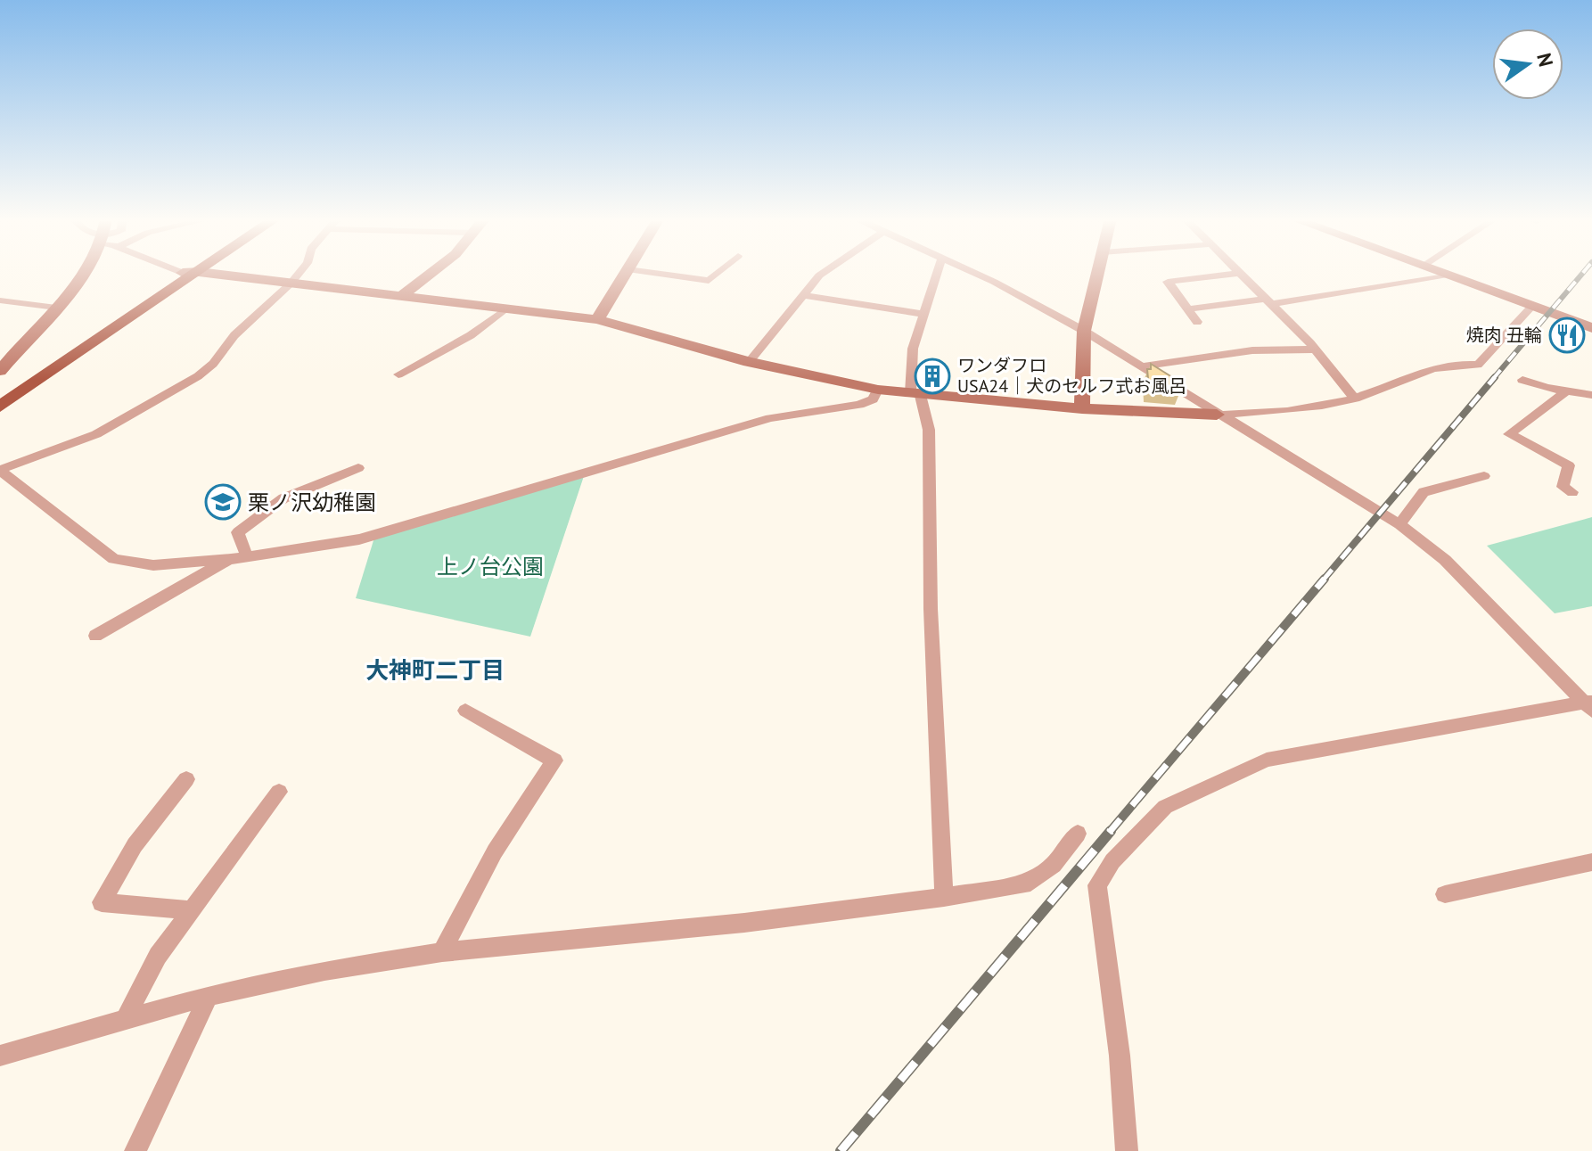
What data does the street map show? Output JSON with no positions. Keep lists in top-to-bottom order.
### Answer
{
  "districts": ["大神町二丁目"],
  "parks": ["上ノ台公園"],
  "places": {
    "restaurant": ["焼肉 丑輪"],
    "building": ["ワンダフロ USA24｜犬のセルフ式お風呂"],
    "school or university": ["栗ノ沢幼稚園"]
  },
  "north": "right"
}
